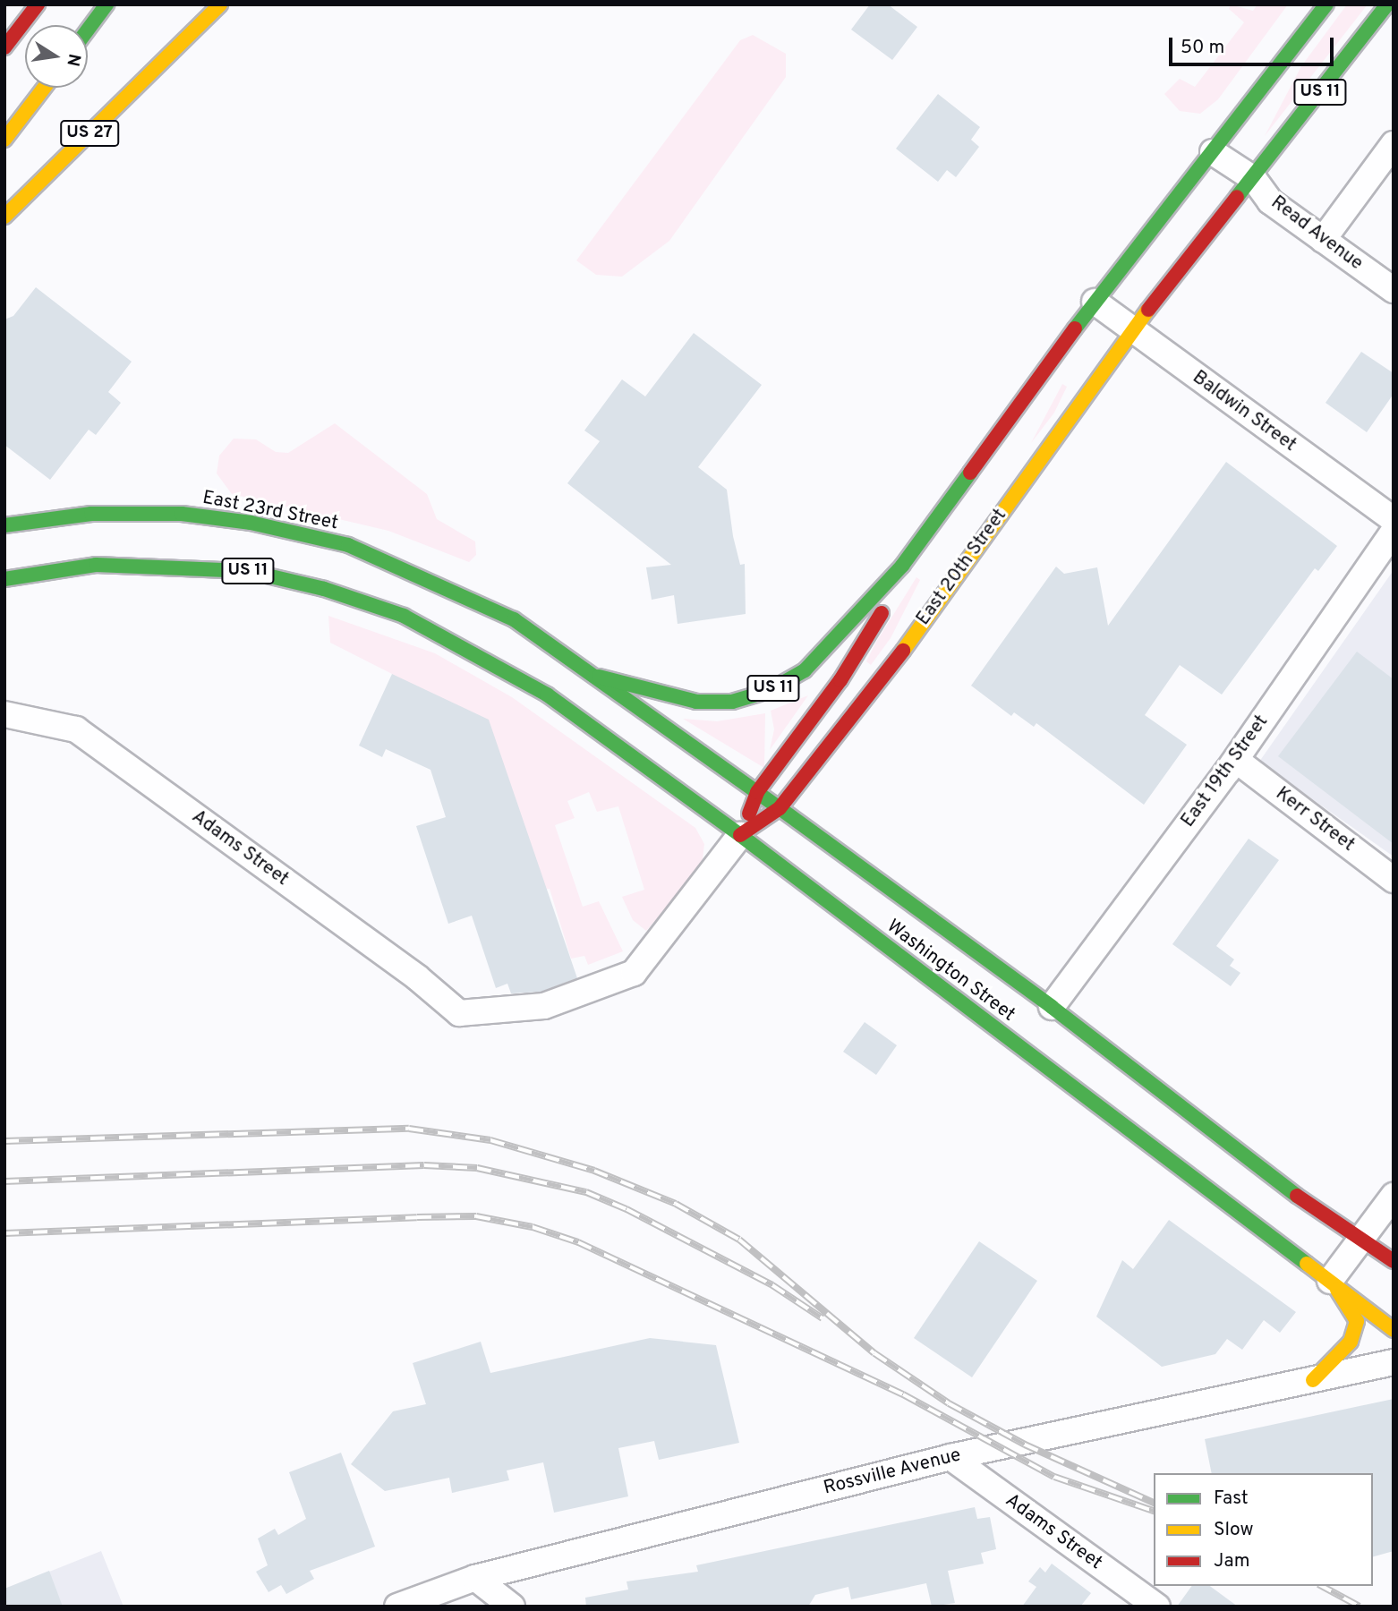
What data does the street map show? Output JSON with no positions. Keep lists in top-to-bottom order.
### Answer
{
  "streets": {
    "main road": [
      "US 11",
      "US 27",
      "East 23rd Street",
      "East 20th Street",
      "Washington Street"
    ],
    "street": [
      "Read Avenue",
      "Baldwin Street",
      "East 19th Street",
      "Kerr Street",
      "Adams Street",
      "Rossville Avenue"
    ]
  },
  "crossings": [
    ["US 11", "Read Avenue"],
    ["US 11", "Baldwin Street"],
    ["US 11", "Washington Street"],
    ["Read Avenue", "East 20th Street"],
    ["Baldwin Street", "East 20th Street"],
    ["East 23rd Street", "Washington Street"],
    ["East 20th Street", "Adams Street"],
    ["East 20th Street", "Washington Street"],
    ["East 19th Street", "Kerr Street"],
    ["East 19th Street", "Washington Street"],
    ["Adams Street", "Rossville Avenue"]
  ],
  "legend": ["Fast", "Slow", "Jam"],
  "scale_bar": "50 m",
  "north": "right"
}
